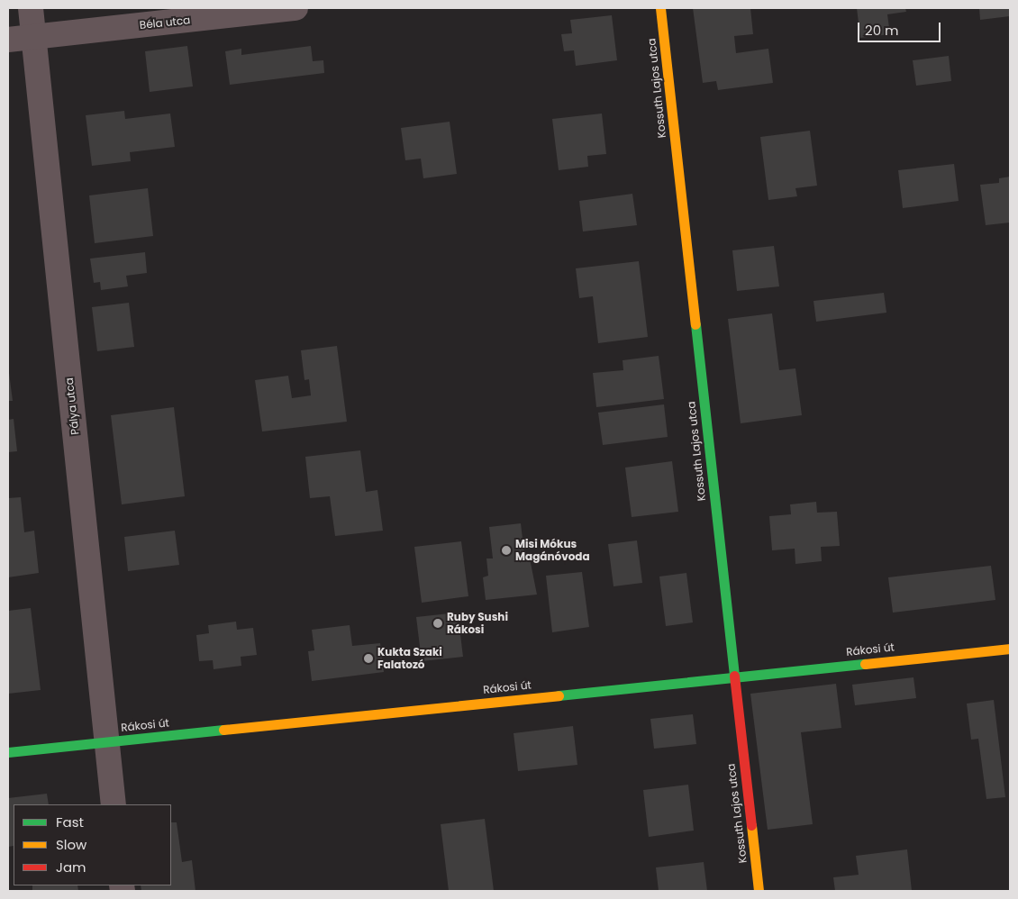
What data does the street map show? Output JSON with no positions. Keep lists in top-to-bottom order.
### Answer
{
  "streets": {
    "main road": ["Kossuth Lajos utca", "Rákosi út"],
    "street": ["Béla utca", "Pálya utca"]
  },
  "crossings": [
    ["Béla utca", "Pálya utca"],
    ["Kossuth Lajos utca", "Rákosi út"],
    ["Pálya utca", "Rákosi út"]
  ],
  "places": ["Misi Mókus Magánóvoda", "Ruby Sushi Rákosi", "Kukta Szaki Falatozó"],
  "legend": ["Fast", "Slow", "Jam"],
  "scale_bar": "20 m"
}
